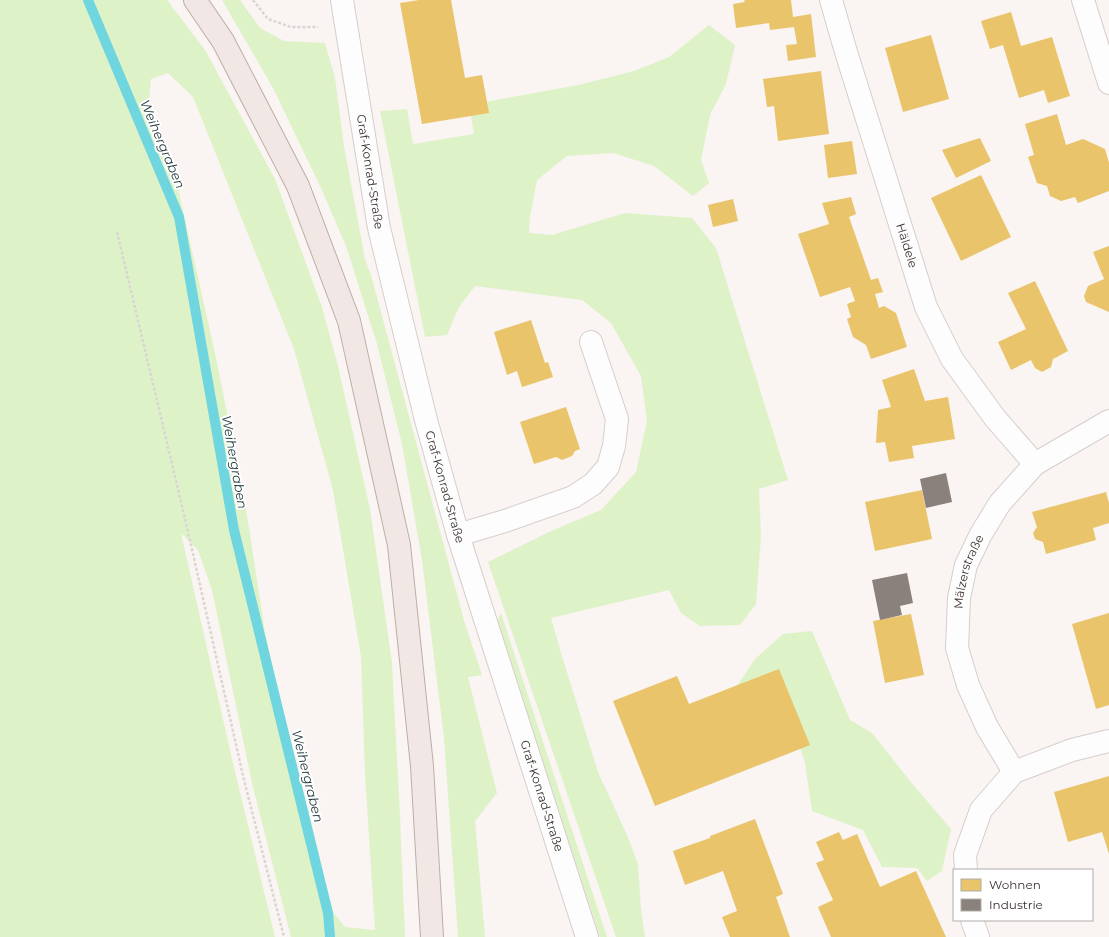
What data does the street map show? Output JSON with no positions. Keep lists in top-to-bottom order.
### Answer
{
  "streets": {
    "street": ["Graf-Konrad-Straße", "Häldele", "Mälzerstraße"]
  },
  "crossings": [
    ["Häldele", "Mälzerstraße"]
  ],
  "water": ["Weihergraben"],
  "legend": ["Wohnen", "Industrie"]
}
